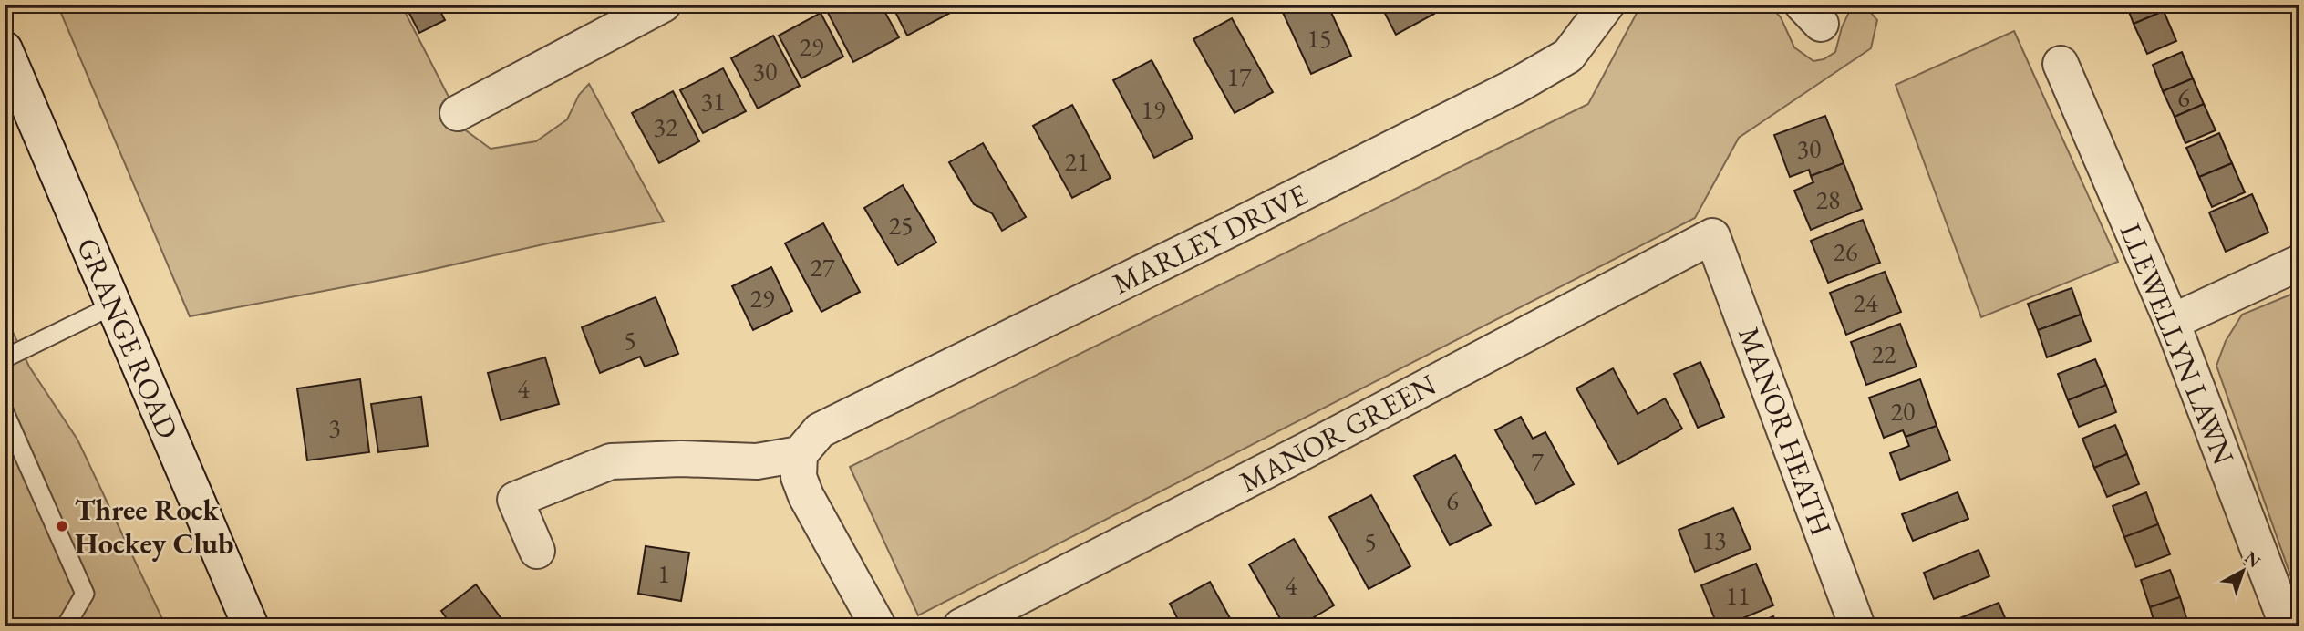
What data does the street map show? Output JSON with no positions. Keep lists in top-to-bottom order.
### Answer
{
  "streets": {
    "street": [
      "MARLEY DRIVE",
      "GRANGE ROAD",
      "LLEWELLYN LAWN",
      "MANOR HEATH",
      "MANOR GREEN"
    ]
  },
  "crossings": [
    ["MANOR HEATH", "MANOR GREEN"]
  ],
  "places": ["Three Rock Hockey Club"],
  "house_numbers": [
    "15",
    "29",
    "30",
    "17",
    "6",
    "31",
    "19",
    "32",
    "30",
    "21",
    "28",
    "25",
    "26",
    "27",
    "29",
    "24",
    "5",
    "22",
    "4",
    "20",
    "3",
    "7",
    "6",
    "13",
    "5",
    "1",
    "4",
    "11"
  ],
  "north": "top right"
}
